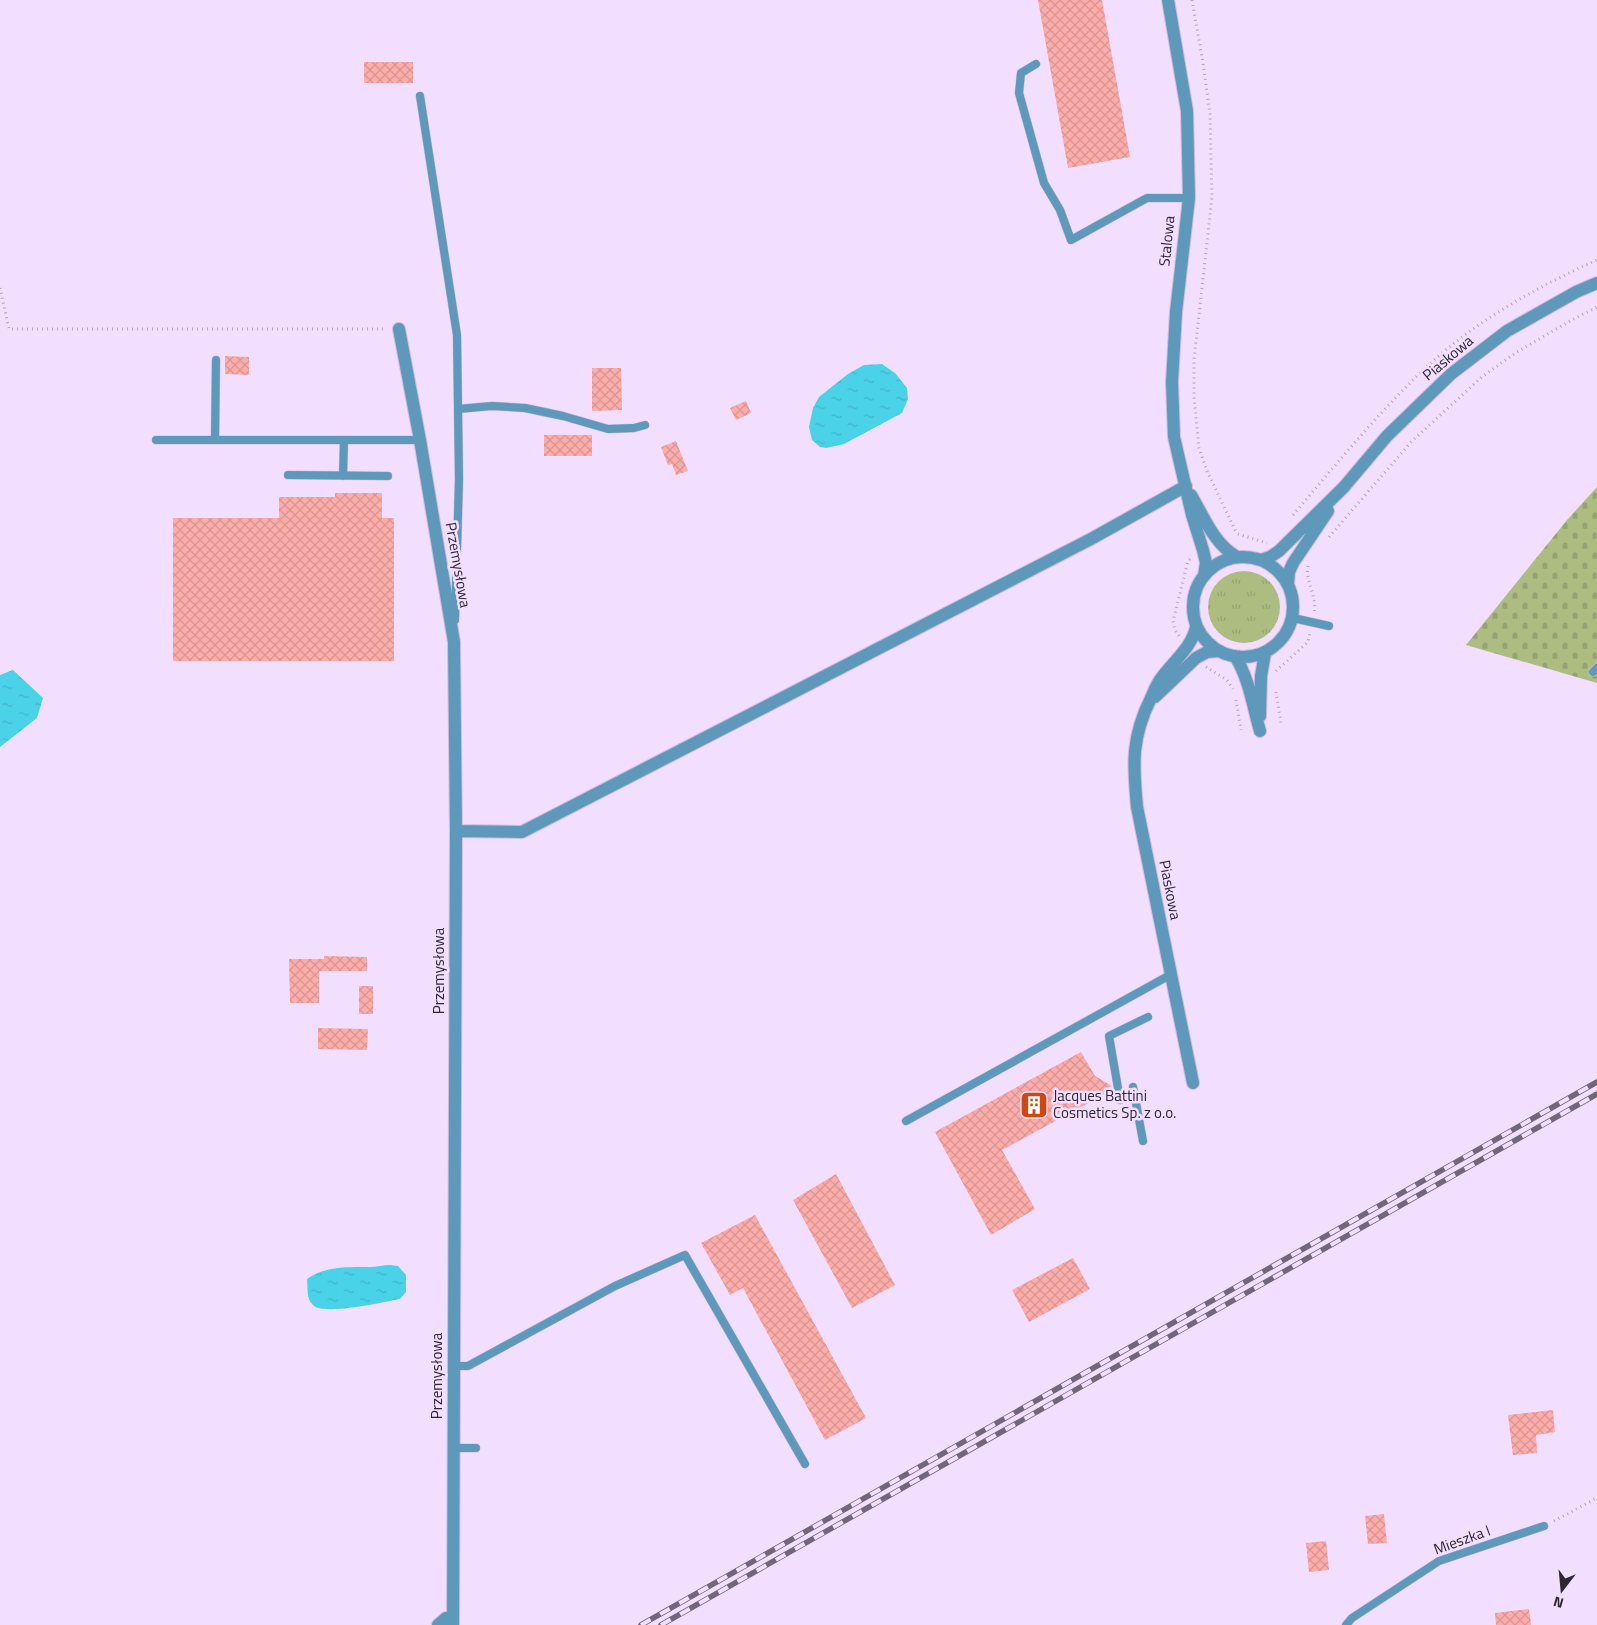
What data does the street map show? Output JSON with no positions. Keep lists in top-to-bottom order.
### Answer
{
  "streets": {
    "street": ["Stalowa", "Piaskowa", "Przemysłowa"],
    "lane": ["Mieszka I"]
  },
  "crossings": [
    ["Stalowa", "Piaskowa"]
  ],
  "places": {
    "building": ["Jacques Battini Cosmetics Sp. z o.o."]
  },
  "north": "bottom"
}
